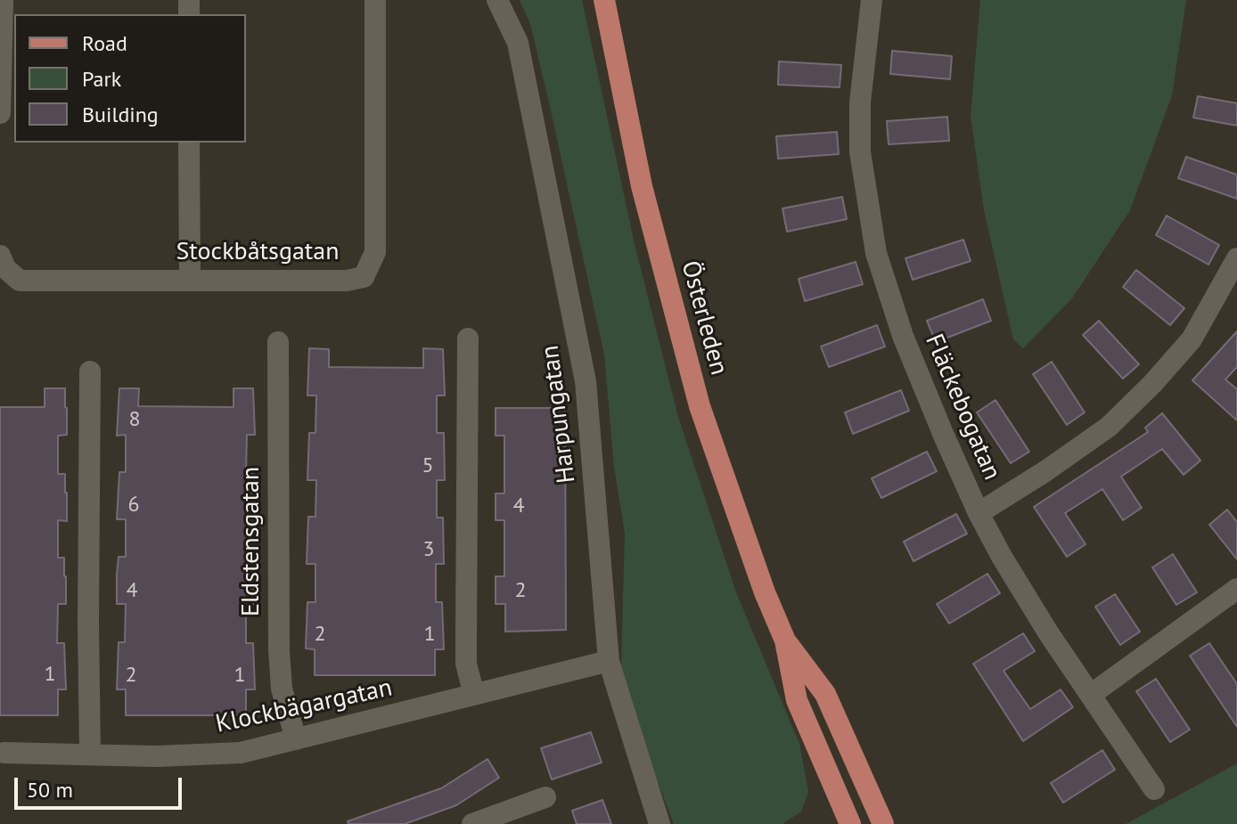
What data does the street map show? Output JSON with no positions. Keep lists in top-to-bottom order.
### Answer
{
  "streets": {
    "main road": ["Österleden"],
    "street": [
      "Stockbåtsgatan",
      "Fläckebogatan",
      "Harpungatan",
      "Eldstensgatan",
      "Klockbägargatan"
    ]
  },
  "crossings": [
    ["Harpungatan", "Klockbägargatan"],
    ["Eldstensgatan", "Klockbägargatan"]
  ],
  "house_numbers": [
    "8",
    "5",
    "6",
    "4",
    "3",
    "4",
    "2",
    "2",
    "1",
    "1",
    "2",
    "1"
  ],
  "legend": ["Road", "Park", "Building"],
  "scale_bar": "50 m"
}
